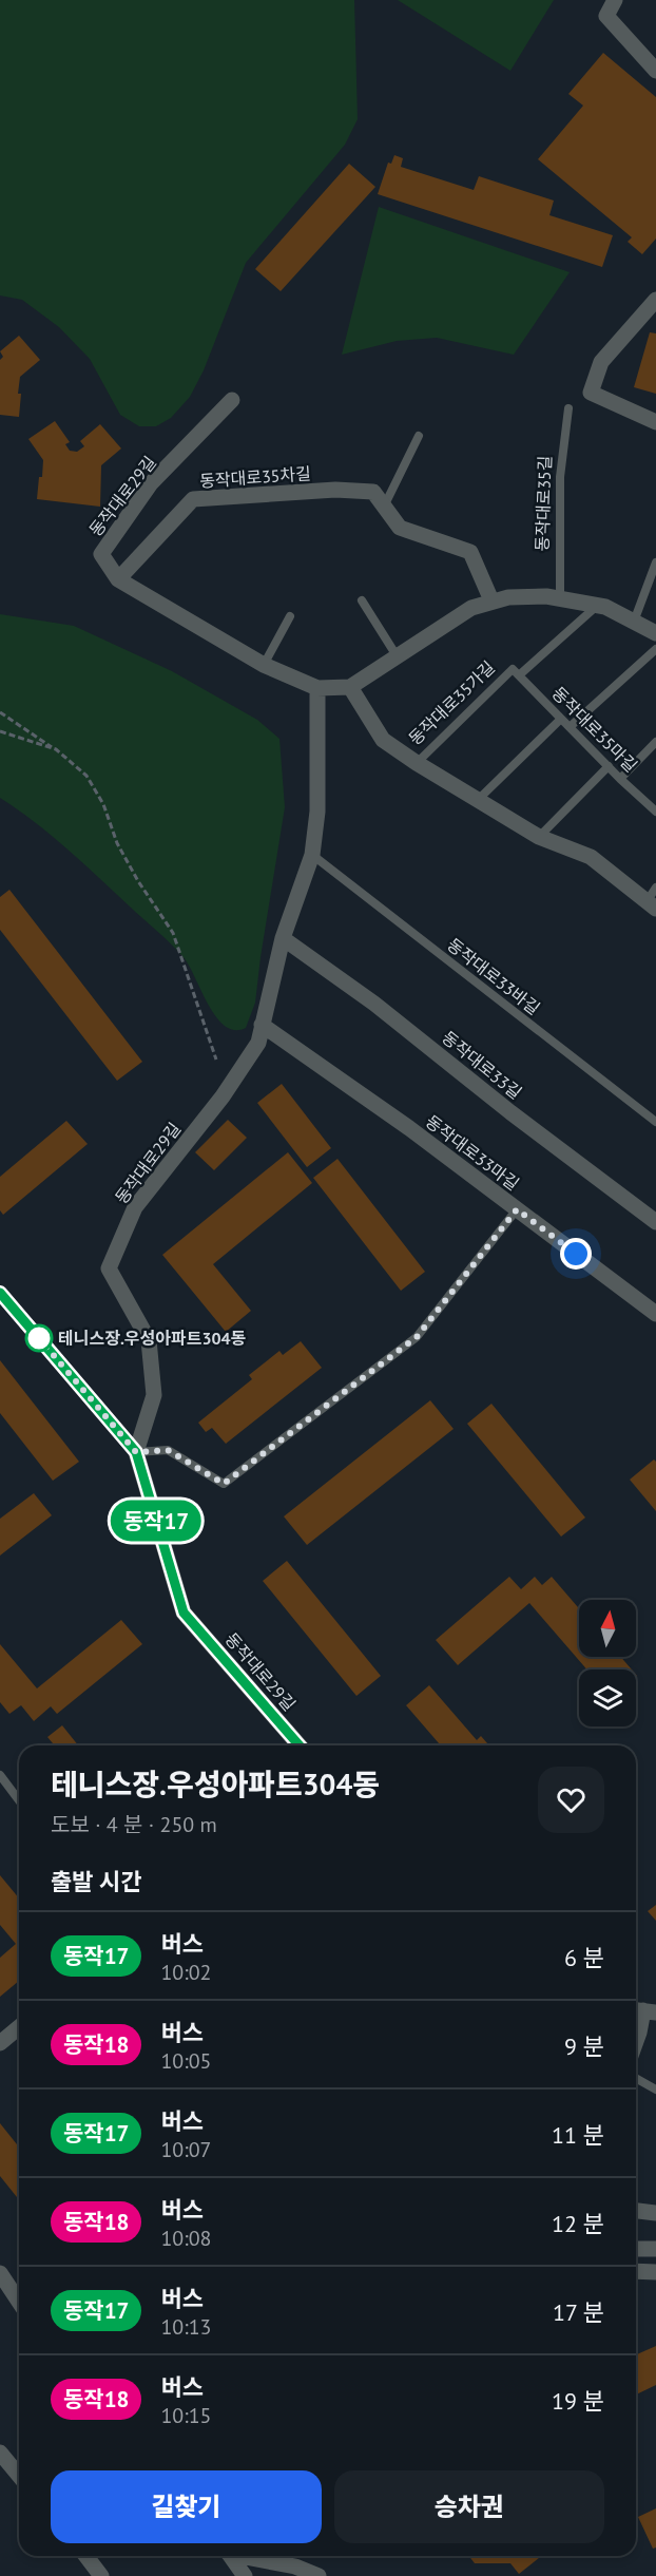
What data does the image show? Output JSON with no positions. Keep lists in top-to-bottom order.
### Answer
{
  "streets": {
    "street": [
      "동작대로35차길",
      "동작대로29길",
      "동작대로35가길",
      "동작대로33길",
      "동작대로33마길"
    ],
    "lane": ["동작대로35길", "동작대로35마길", "동작대로33바길"]
  },
  "crossings": [
    ["동작대로35차길", "동작대로29길"],
    ["동작대로29길", "동작대로33바길"],
    ["동작대로29길", "동작대로33길"],
    ["동작대로29길", "동작대로33마길"],
    ["동작대로35가길", "동작대로35마길"]
  ],
  "places": ["테니스장.우성아파트304동"],
  "lines": ["bus line 동작17"],
  "north": "top",
  "page": {
    "on_map": "동작17",
    "heading": [
      ["테니스장.우성아파트304동", "도보 · 4 분 · 250 m"],
      "출발 시간"
    ],
    "list": [
      {
        "mark": "동작17",
        "name": "버스",
        "note": "10:02",
        "value": "6 분"
      },
      {
        "mark": "동작18",
        "name": "버스",
        "note": "10:05",
        "value": "9 분"
      },
      {
        "mark": "동작17",
        "name": "버스",
        "note": "10:07",
        "value": "11 분"
      },
      {
        "mark": "동작18",
        "name": "버스",
        "note": "10:08",
        "value": "12 분"
      },
      {
        "mark": "동작17",
        "name": "버스",
        "note": "10:13",
        "value": "17 분"
      },
      {
        "mark": "동작18",
        "name": "버스",
        "note": "10:15",
        "value": "19 분"
      }
    ],
    "buttons": ["길찾기", "승차권"]
  }
}
